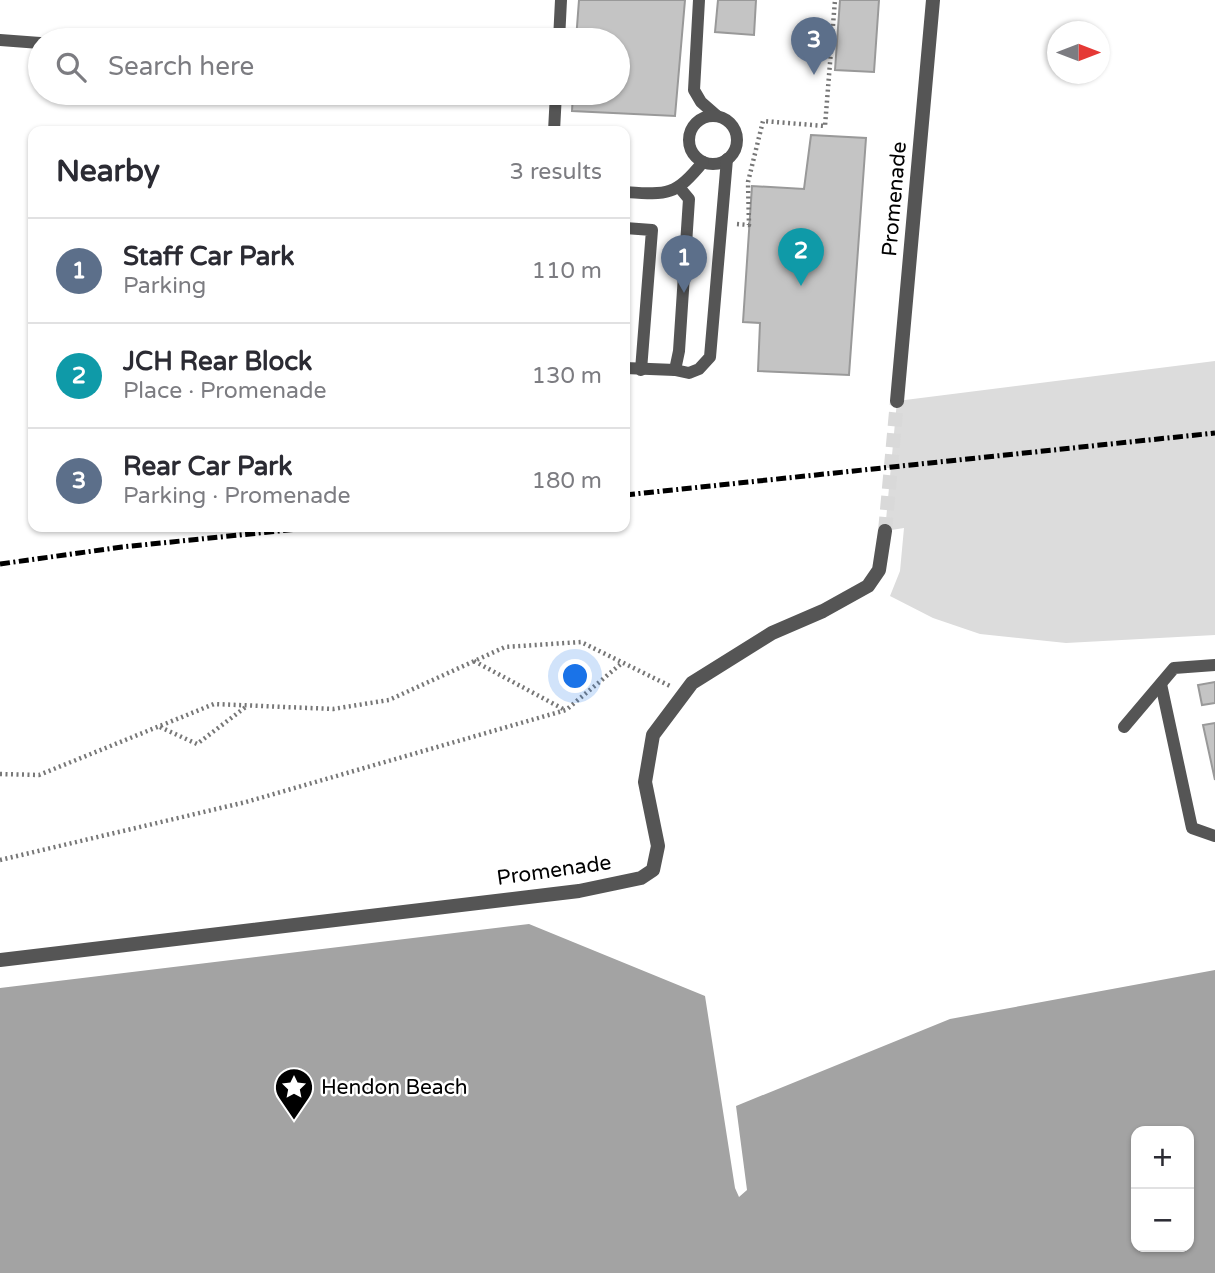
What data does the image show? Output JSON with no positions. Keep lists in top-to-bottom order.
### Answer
{
  "streets": {
    "street": ["Promenade"]
  },
  "places": {
    "place": ["Hendon Beach"]
  },
  "north": "right",
  "page": {
    "pins": ["3", "2", "1"],
    "search": "Search here",
    "heading": ["Nearby", "3 results"],
    "list": [
      {
        "mark": "1",
        "name": "Staff Car Park",
        "note": "Parking",
        "value": "110 m"
      },
      {
        "mark": "2",
        "name": "JCH Rear Block",
        "note": "Place · Promenade",
        "value": "130 m"
      },
      {
        "mark": "3",
        "name": "Rear Car Park",
        "note": "Parking · Promenade",
        "value": "180 m"
      }
    ],
    "map_buttons": ["+", "−"]
  }
}
